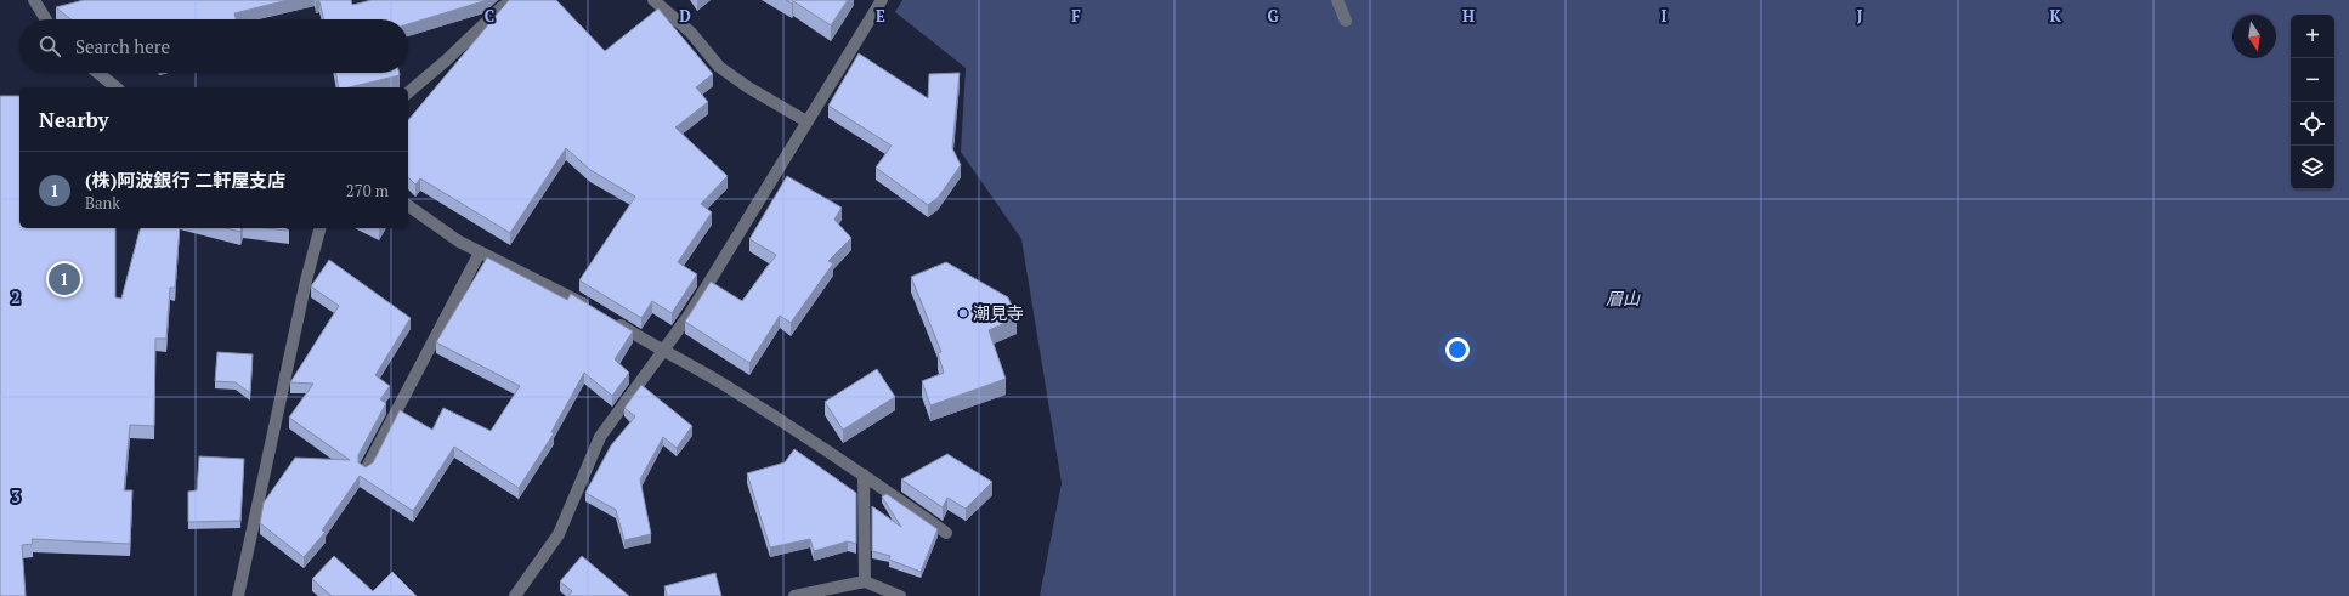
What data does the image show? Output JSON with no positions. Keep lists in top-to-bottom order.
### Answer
{
  "parks": ["眉山"],
  "places": ["潮見寺"],
  "north": "bottom",
  "page": {
    "map_buttons": ["+", "−"],
    "search": "Search here",
    "heading": "Nearby",
    "list": [
      {
        "mark": "1",
        "name": "(株)阿波銀行 二軒屋支店",
        "note": "Bank",
        "value": "270 m"
      }
    ],
    "pins": "1"
  },
  "grid": {
    "columns": [
      "C",
      "D",
      "E",
      "F",
      "G",
      "H",
      "I",
      "J",
      "K"
    ],
    "rows": ["2", "3"]
  }
}
